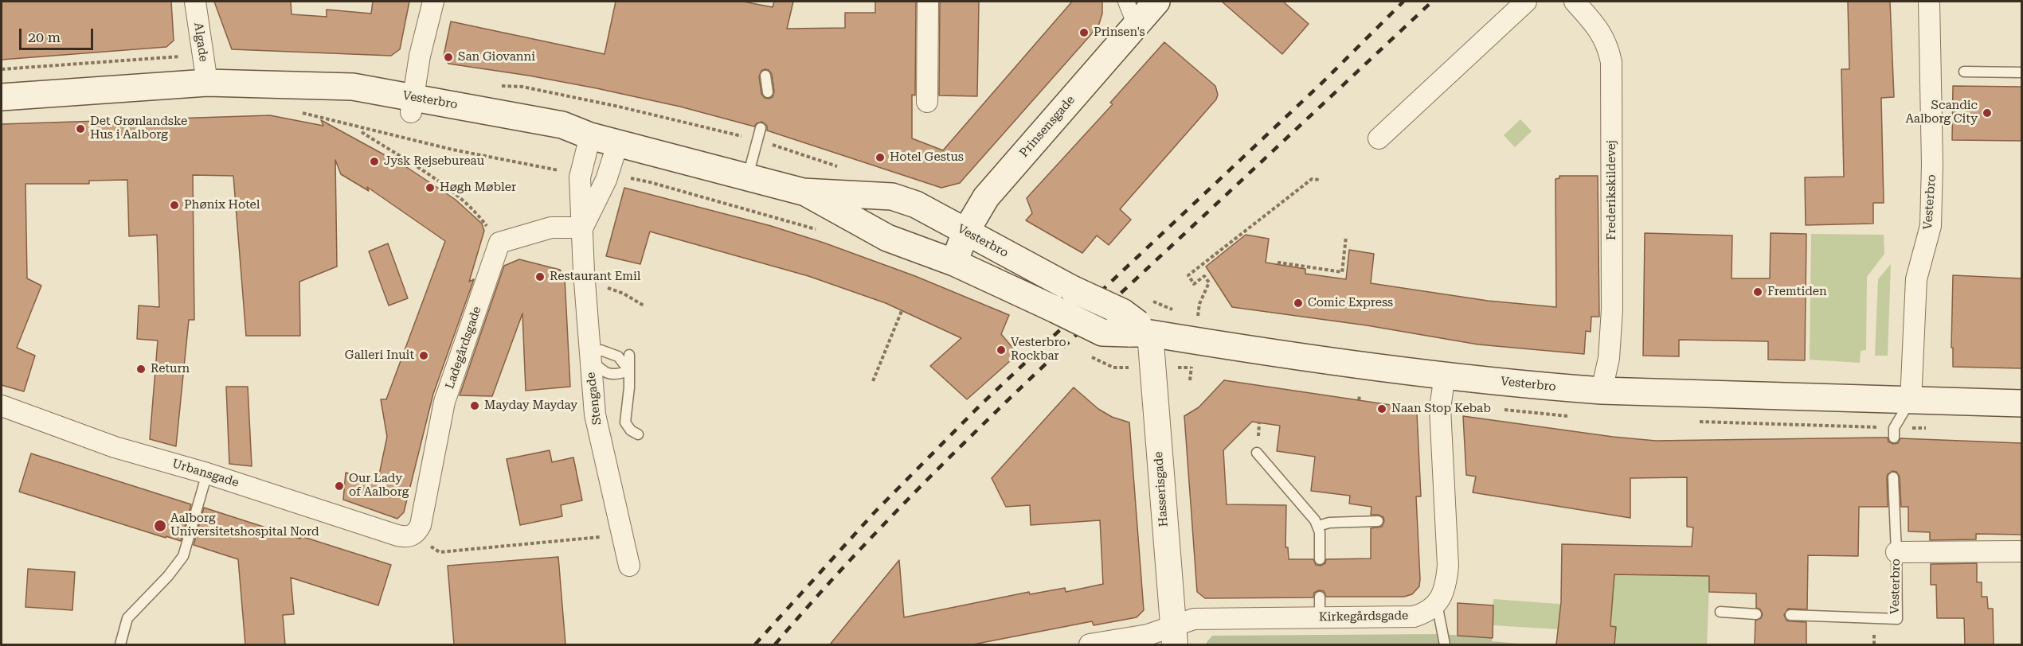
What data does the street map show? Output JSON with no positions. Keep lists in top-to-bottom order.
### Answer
{
  "streets": {
    "main road": ["Vesterbro", "Prinsensgade"],
    "street": [
      "Algade",
      "Frederikskildevej",
      "Ladegårdsgade",
      "Stengade",
      "Urbansgade",
      "Hasserisgade",
      "Kirkegårdsgade"
    ]
  },
  "crossings": [
    ["Algade", "Vesterbro"],
    ["Vesterbro", "Prinsensgade"],
    ["Vesterbro", "Frederikskildevej"],
    ["Vesterbro", "Stengade"],
    ["Vesterbro", "Hasserisgade"],
    ["Ladegårdsgade", "Urbansgade"],
    ["Hasserisgade", "Kirkegårdsgade"]
  ],
  "places": [
    "Prinsen's",
    "San Giovanni",
    "Scandic Aalborg City",
    "Det Grønlandske Hus i Aalborg",
    "Hotel Gestus",
    "Jysk Rejsebureau",
    "Høgh Møbler",
    "Phønix Hotel",
    "Restaurant Emil",
    "Fremtiden",
    "Comic Express",
    "Vesterbro Rockbar",
    "Galleri Inuit",
    "Return",
    "Mayday Mayday",
    "Naan Stop Kebab",
    "Our Lady of Aalborg",
    "Aalborg Universitetshospital Nord"
  ],
  "scale_bar": "20 m"
}
